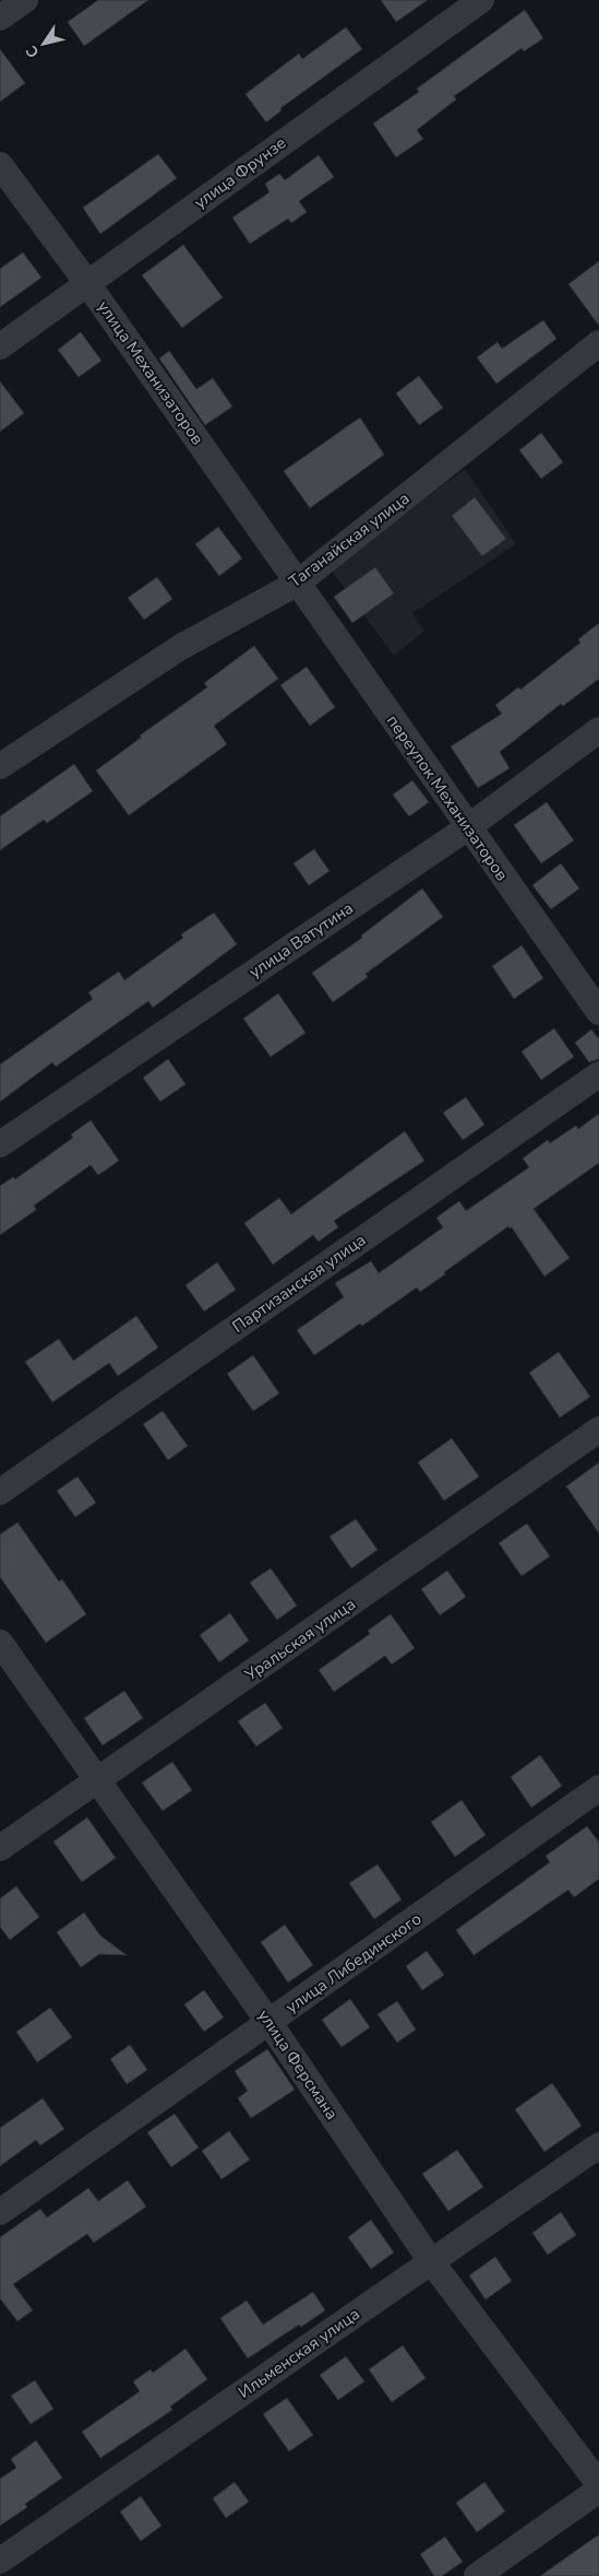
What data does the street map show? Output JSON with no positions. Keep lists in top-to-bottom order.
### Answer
{
  "streets": {
    "street": [
      "улица Фрунзе",
      "улица Механизаторов",
      "Таганайская улица",
      "переулок Механизаторов",
      "улица Ватутина",
      "Партизанская улица",
      "Уральская улица",
      "улица Либединского",
      "улица Ферсмана",
      "Ильменская улица"
    ]
  },
  "crossings": [
    ["улица Фрунзе", "улица Механизаторов"],
    ["улица Механизаторов", "Таганайская улица"],
    ["улица Механизаторов", "переулок Механизаторов"],
    ["Таганайская улица", "переулок Механизаторов"],
    ["переулок Механизаторов", "улица Ватутина"],
    ["Уральская улица", "улица Ферсмана"],
    ["улица Либединского", "улица Ферсмана"],
    ["улица Ферсмана", "Ильменская улица"]
  ],
  "north": "bottom left"
}
